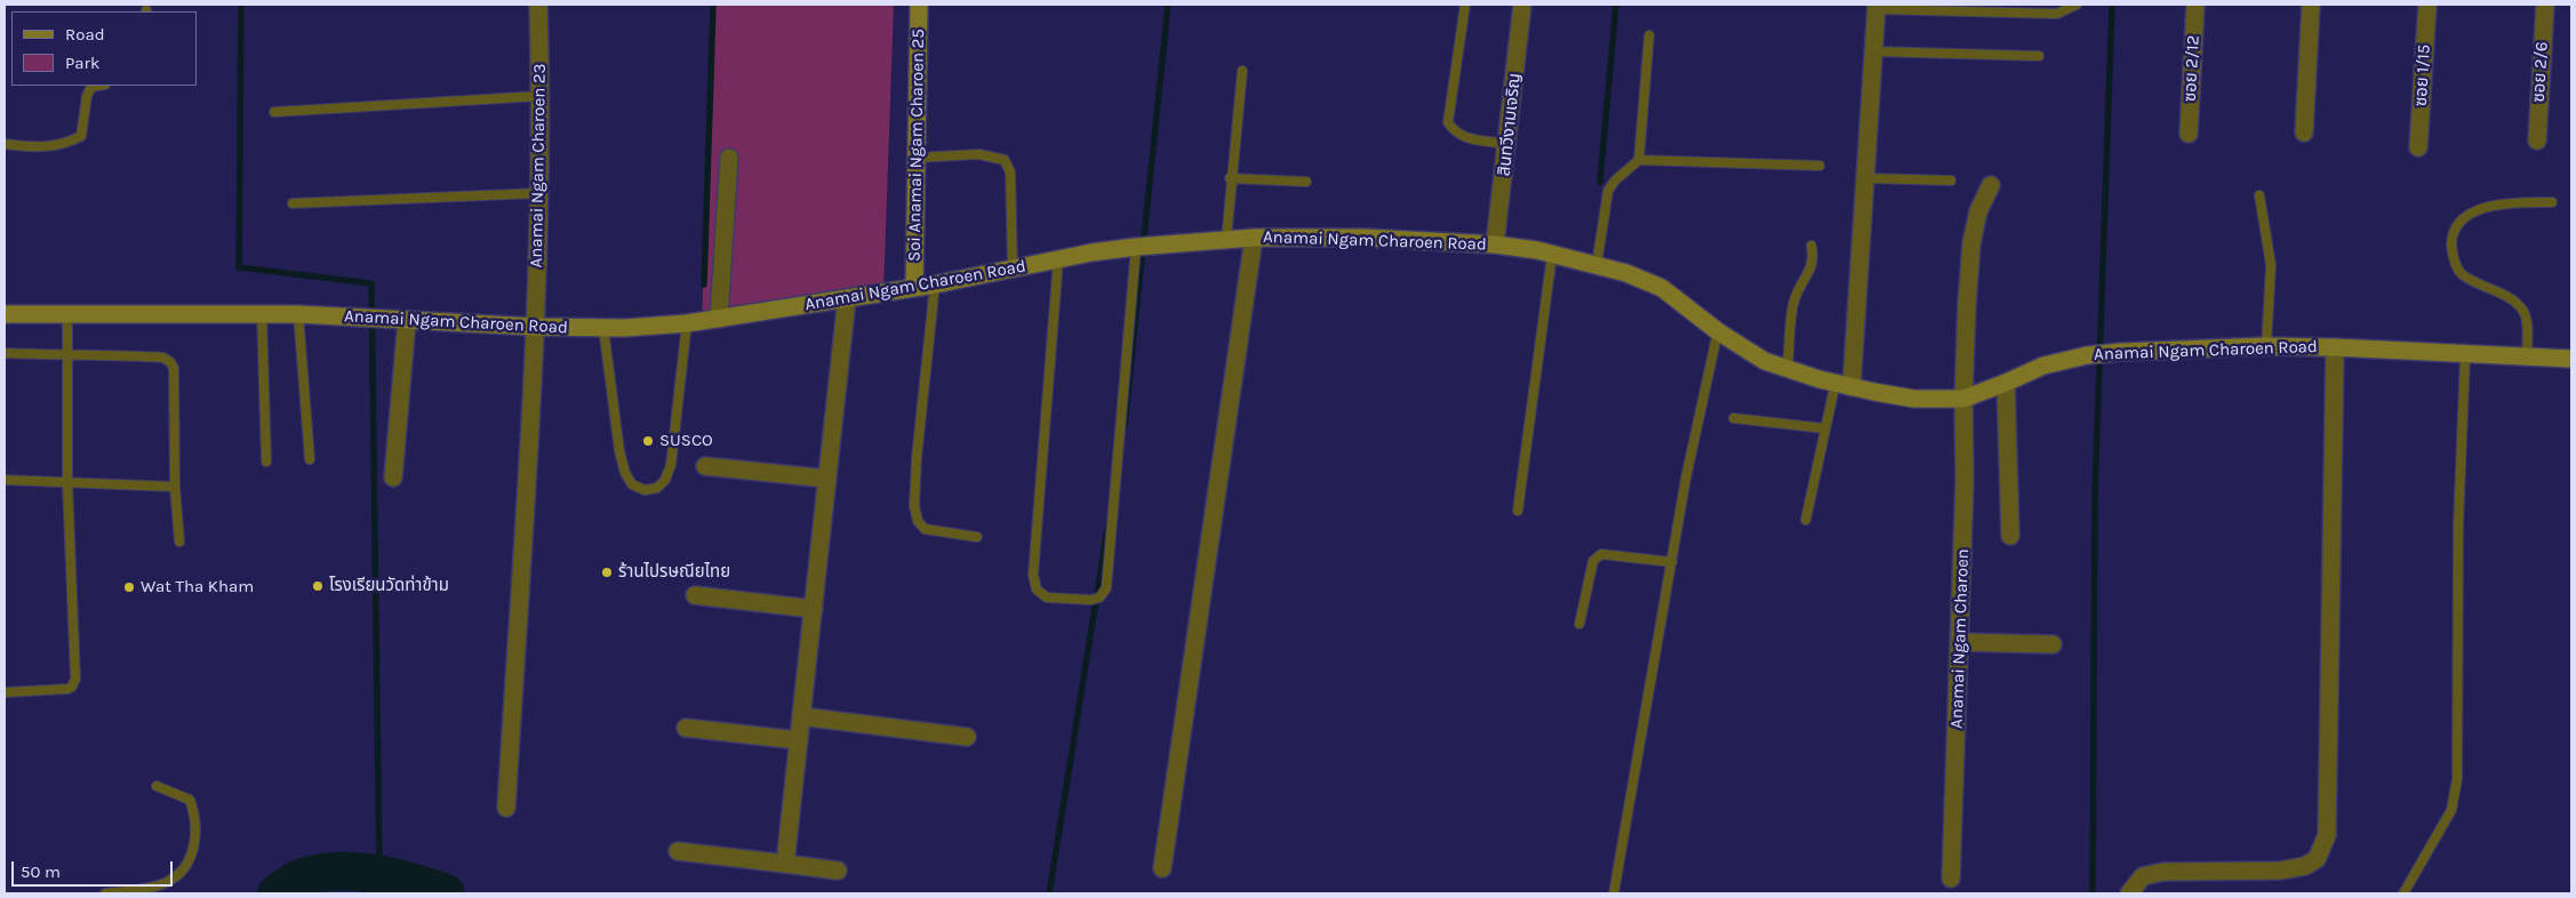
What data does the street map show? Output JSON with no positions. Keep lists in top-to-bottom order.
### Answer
{
  "streets": {
    "street": [
      "ซอย 2/12",
      "ซอย 2/6",
      "ซอย 1/15",
      "สินทวีงามเจริญ",
      "Soi Anamai Ngam Charoen 25",
      "Anamai Ngam Charoen 23",
      "Anamai Ngam Charoen Road",
      "Anamai Ngam Charoen"
    ]
  },
  "crossings": [
    ["สินทวีงามเจริญ", "Anamai Ngam Charoen Road"],
    ["Soi Anamai Ngam Charoen 25", "Anamai Ngam Charoen Road"],
    ["Anamai Ngam Charoen 23", "Anamai Ngam Charoen Road"],
    ["Anamai Ngam Charoen Road", "Anamai Ngam Charoen"]
  ],
  "places": [
    "SUSCO",
    "ร้านไปรษณียไทย",
    "โรงเรียนวัดท่าข้าม",
    "Wat Tha Kham"
  ],
  "legend": ["Road", "Park"],
  "scale_bar": "50 m"
}
